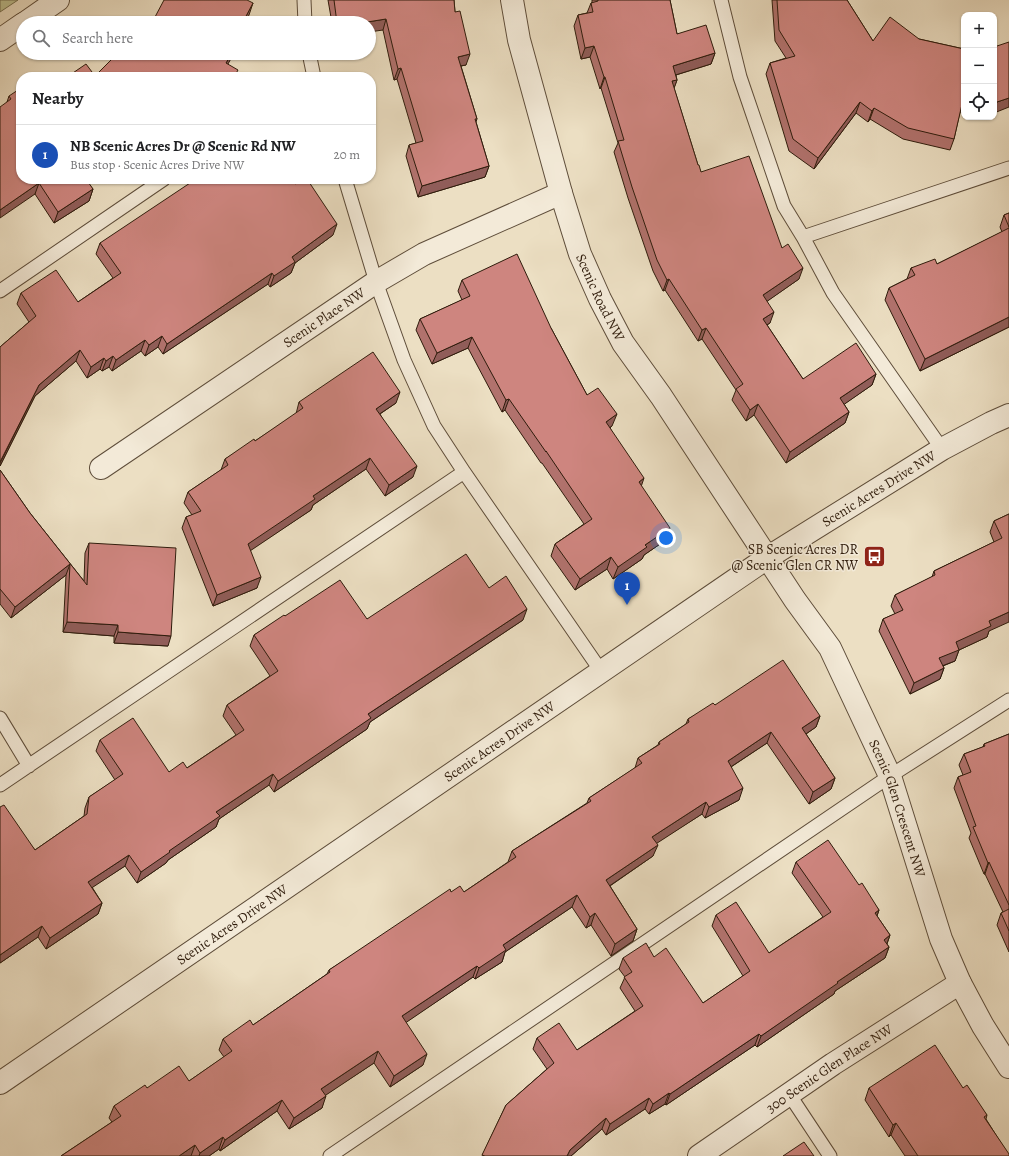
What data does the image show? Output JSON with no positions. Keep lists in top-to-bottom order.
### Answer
{
  "streets": {
    "street": [
      "Scenic Road NW",
      "Scenic Place NW",
      "Scenic Acres Drive NW",
      "Scenic Glen Crescent NW",
      "300 Scenic Glen Place NW"
    ]
  },
  "crossings": [
    ["Scenic Road NW", "Scenic Place NW"],
    ["Scenic Road NW", "Scenic Acres Drive NW"],
    ["Scenic Road NW", "Scenic Glen Crescent NW"],
    ["Scenic Acres Drive NW", "Scenic Glen Crescent NW"],
    ["Scenic Glen Crescent NW", "300 Scenic Glen Place NW"]
  ],
  "places": {
    "bus stop": ["SB Scenic Acres DR @ Scenic Glen CR NW"]
  },
  "page": {
    "map_buttons": ["+", "−"],
    "search": "Search here",
    "heading": "Nearby",
    "list": [
      {
        "mark": "1",
        "name": "NB Scenic Acres Dr @ Scenic Rd NW",
        "note": "Bus stop · Scenic Acres Drive NW",
        "value": "20 m"
      }
    ],
    "pins": "1"
  }
}
